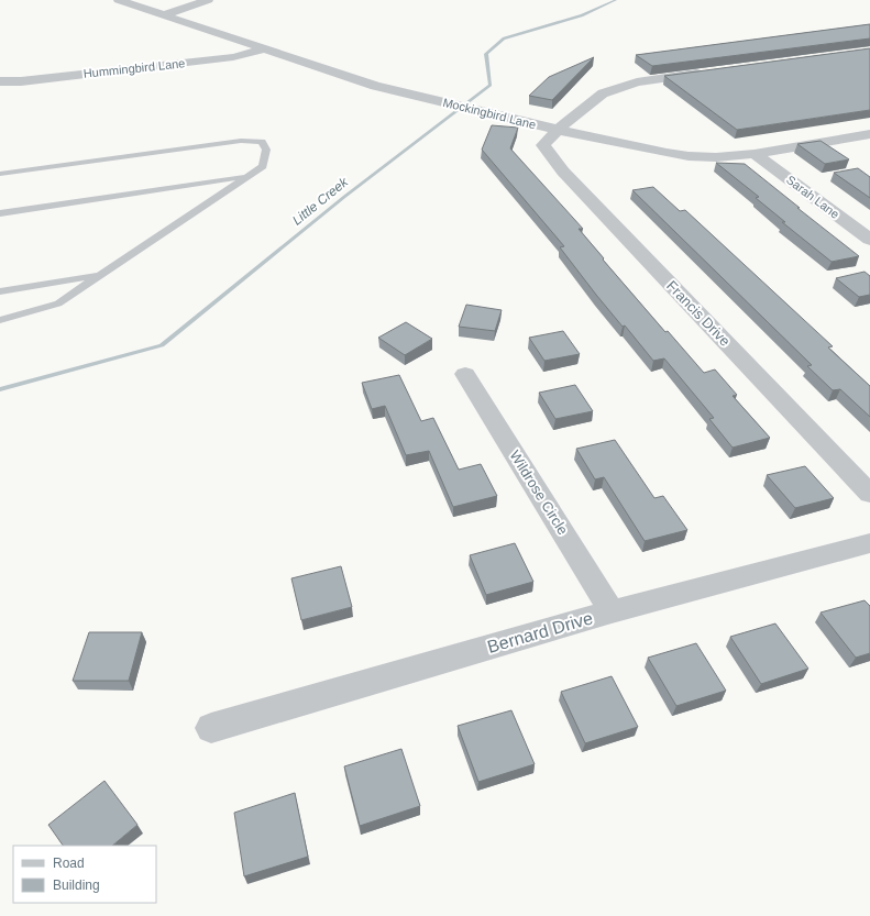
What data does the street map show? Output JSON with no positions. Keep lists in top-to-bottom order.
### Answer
{
  "streets": {
    "street": [
      "Hummingbird Lane",
      "Mockingbird Lane",
      "Sarah Lane",
      "Francis Drive",
      "Wildrose Circle",
      "Bernard Drive"
    ]
  },
  "crossings": [
    ["Hummingbird Lane", "Mockingbird Lane"],
    ["Mockingbird Lane", "Sarah Lane"],
    ["Mockingbird Lane", "Francis Drive"],
    ["Wildrose Circle", "Bernard Drive"]
  ],
  "water": ["Little Creek"],
  "legend": ["Road", "Building"]
}
